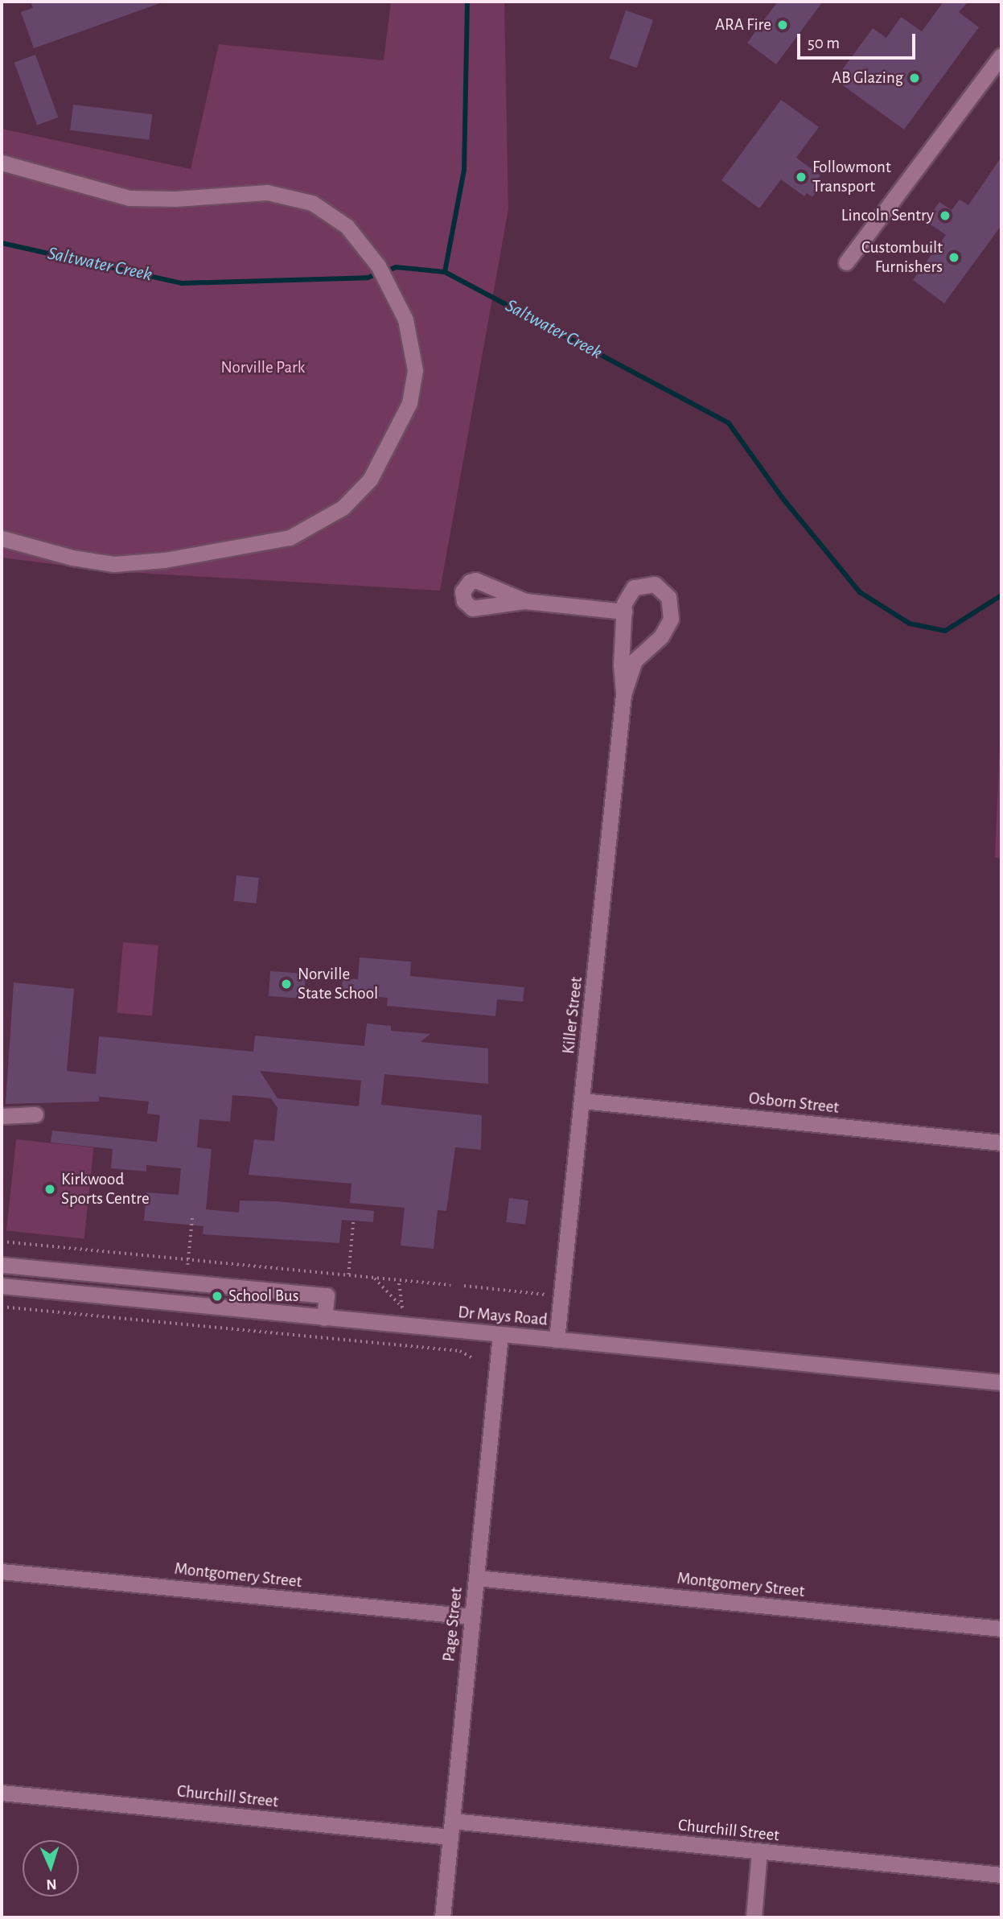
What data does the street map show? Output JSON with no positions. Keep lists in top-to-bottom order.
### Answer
{
  "streets": {
    "street": [
      "Killer Street",
      "Osborn Street",
      "Dr Mays Road",
      "Montgomery Street",
      "Page Street",
      "Churchill Street"
    ]
  },
  "crossings": [
    ["Killer Street", "Osborn Street"],
    ["Killer Street", "Dr Mays Road"],
    ["Dr Mays Road", "Page Street"],
    ["Montgomery Street", "Page Street"],
    ["Page Street", "Churchill Street"]
  ],
  "water": ["Saltwater Creek"],
  "parks": ["Norville Park"],
  "places": [
    "ARA Fire",
    "AB Glazing",
    "Followmont Transport",
    "Lincoln Sentry",
    "Custombuilt Furnishers",
    "Norville State School",
    "Kirkwood Sports Centre",
    "School Bus"
  ],
  "scale_bar": "50 m",
  "north": "bottom"
}
